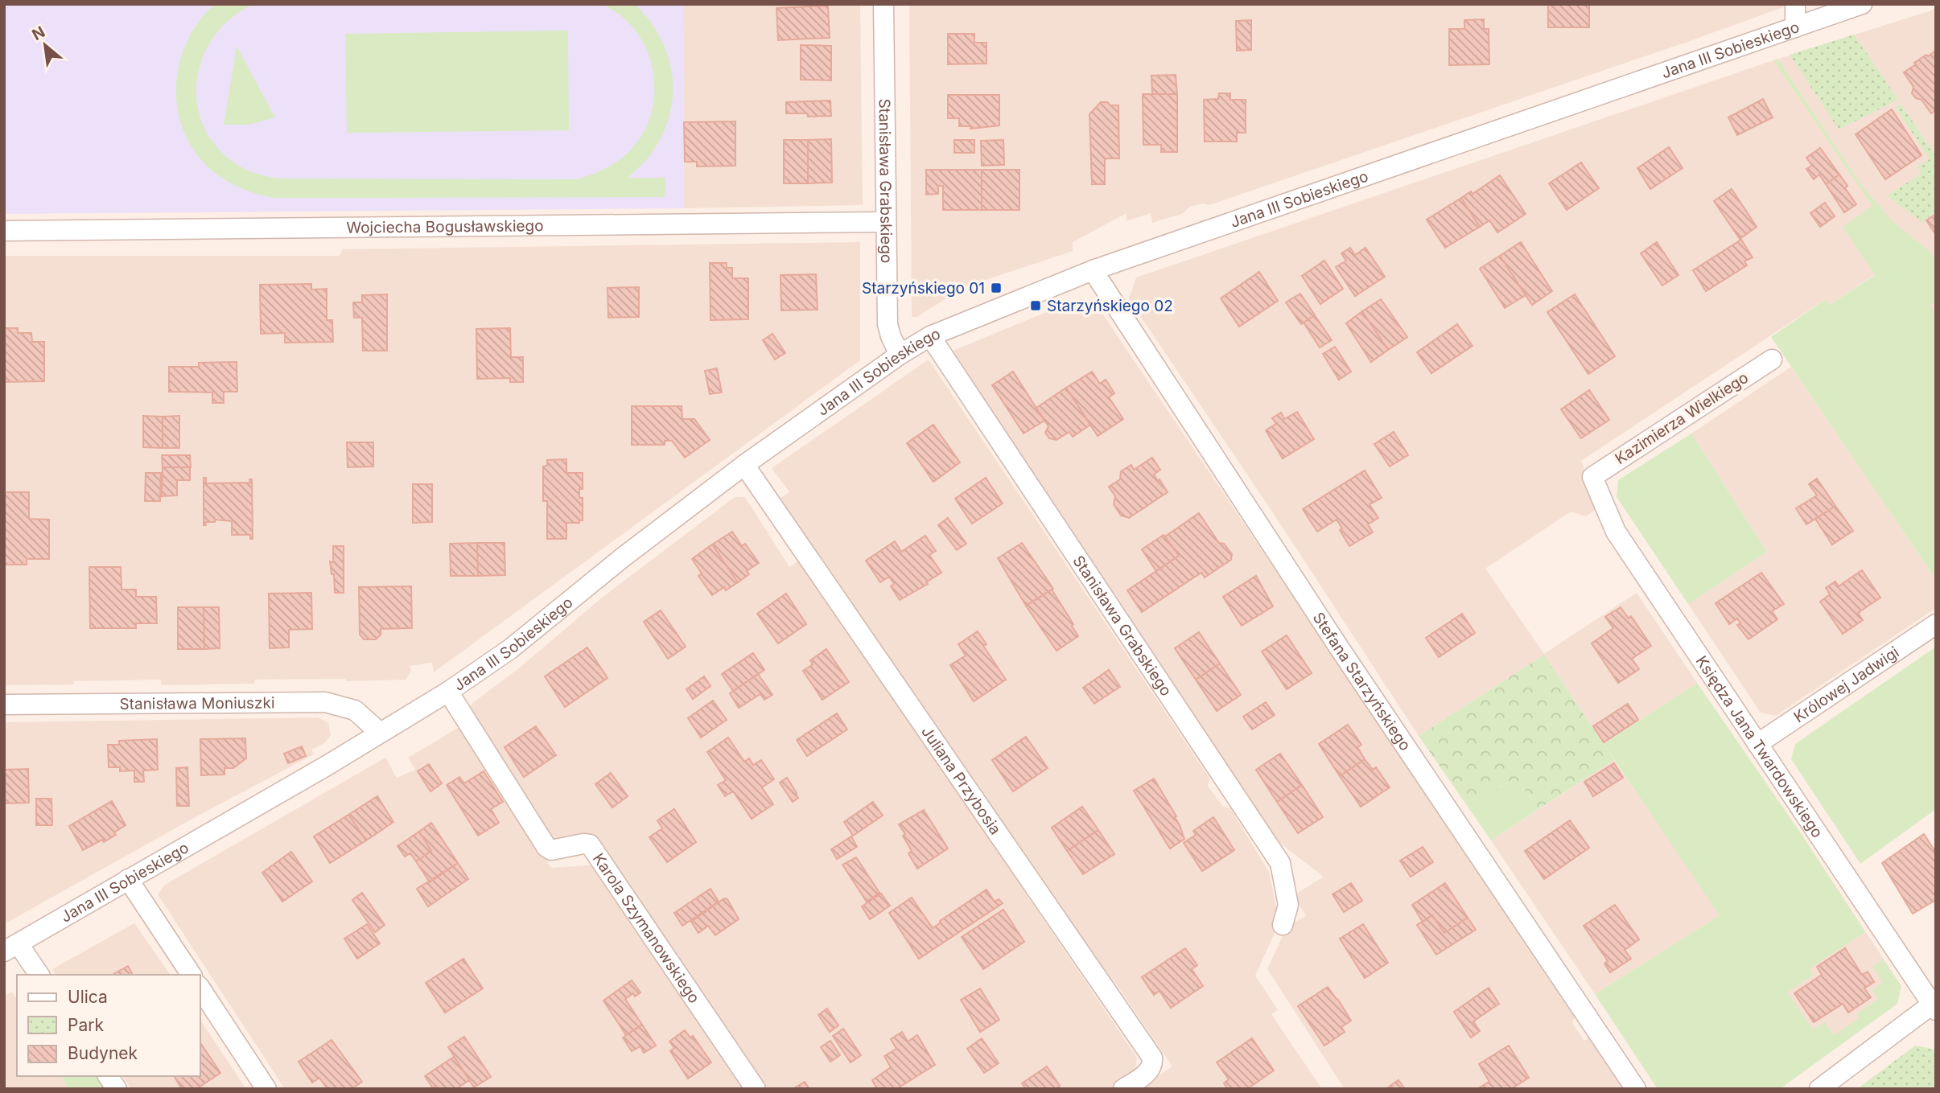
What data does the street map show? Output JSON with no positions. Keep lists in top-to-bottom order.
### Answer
{
  "streets": {
    "street": [
      "Jana III Sobieskiego",
      "Stanisława Grabskiego",
      "Wojciecha Bogusławskiego",
      "Kazimierza Wielkiego",
      "Stefana Starzyńskiego",
      "Królowej Jadwigi",
      "Stanisława Moniuszki",
      "Księdza Jana Twardowskiego",
      "Juliana Przybosia",
      "Karola Szymanowskiego"
    ]
  },
  "crossings": [
    ["Jana III Sobieskiego", "Stanisława Grabskiego"],
    ["Jana III Sobieskiego", "Stefana Starzyńskiego"],
    ["Jana III Sobieskiego", "Stanisława Moniuszki"],
    ["Jana III Sobieskiego", "Juliana Przybosia"],
    ["Jana III Sobieskiego", "Karola Szymanowskiego"],
    ["Stanisława Grabskiego", "Wojciecha Bogusławskiego"],
    ["Kazimierza Wielkiego", "Księdza Jana Twardowskiego"],
    ["Królowej Jadwigi", "Księdza Jana Twardowskiego"]
  ],
  "places": {
    "transit": ["Starzyńskiego 01", "Starzyńskiego 02"]
  },
  "legend": ["Ulica", "Park", "Budynek"],
  "north": "top left"
}
